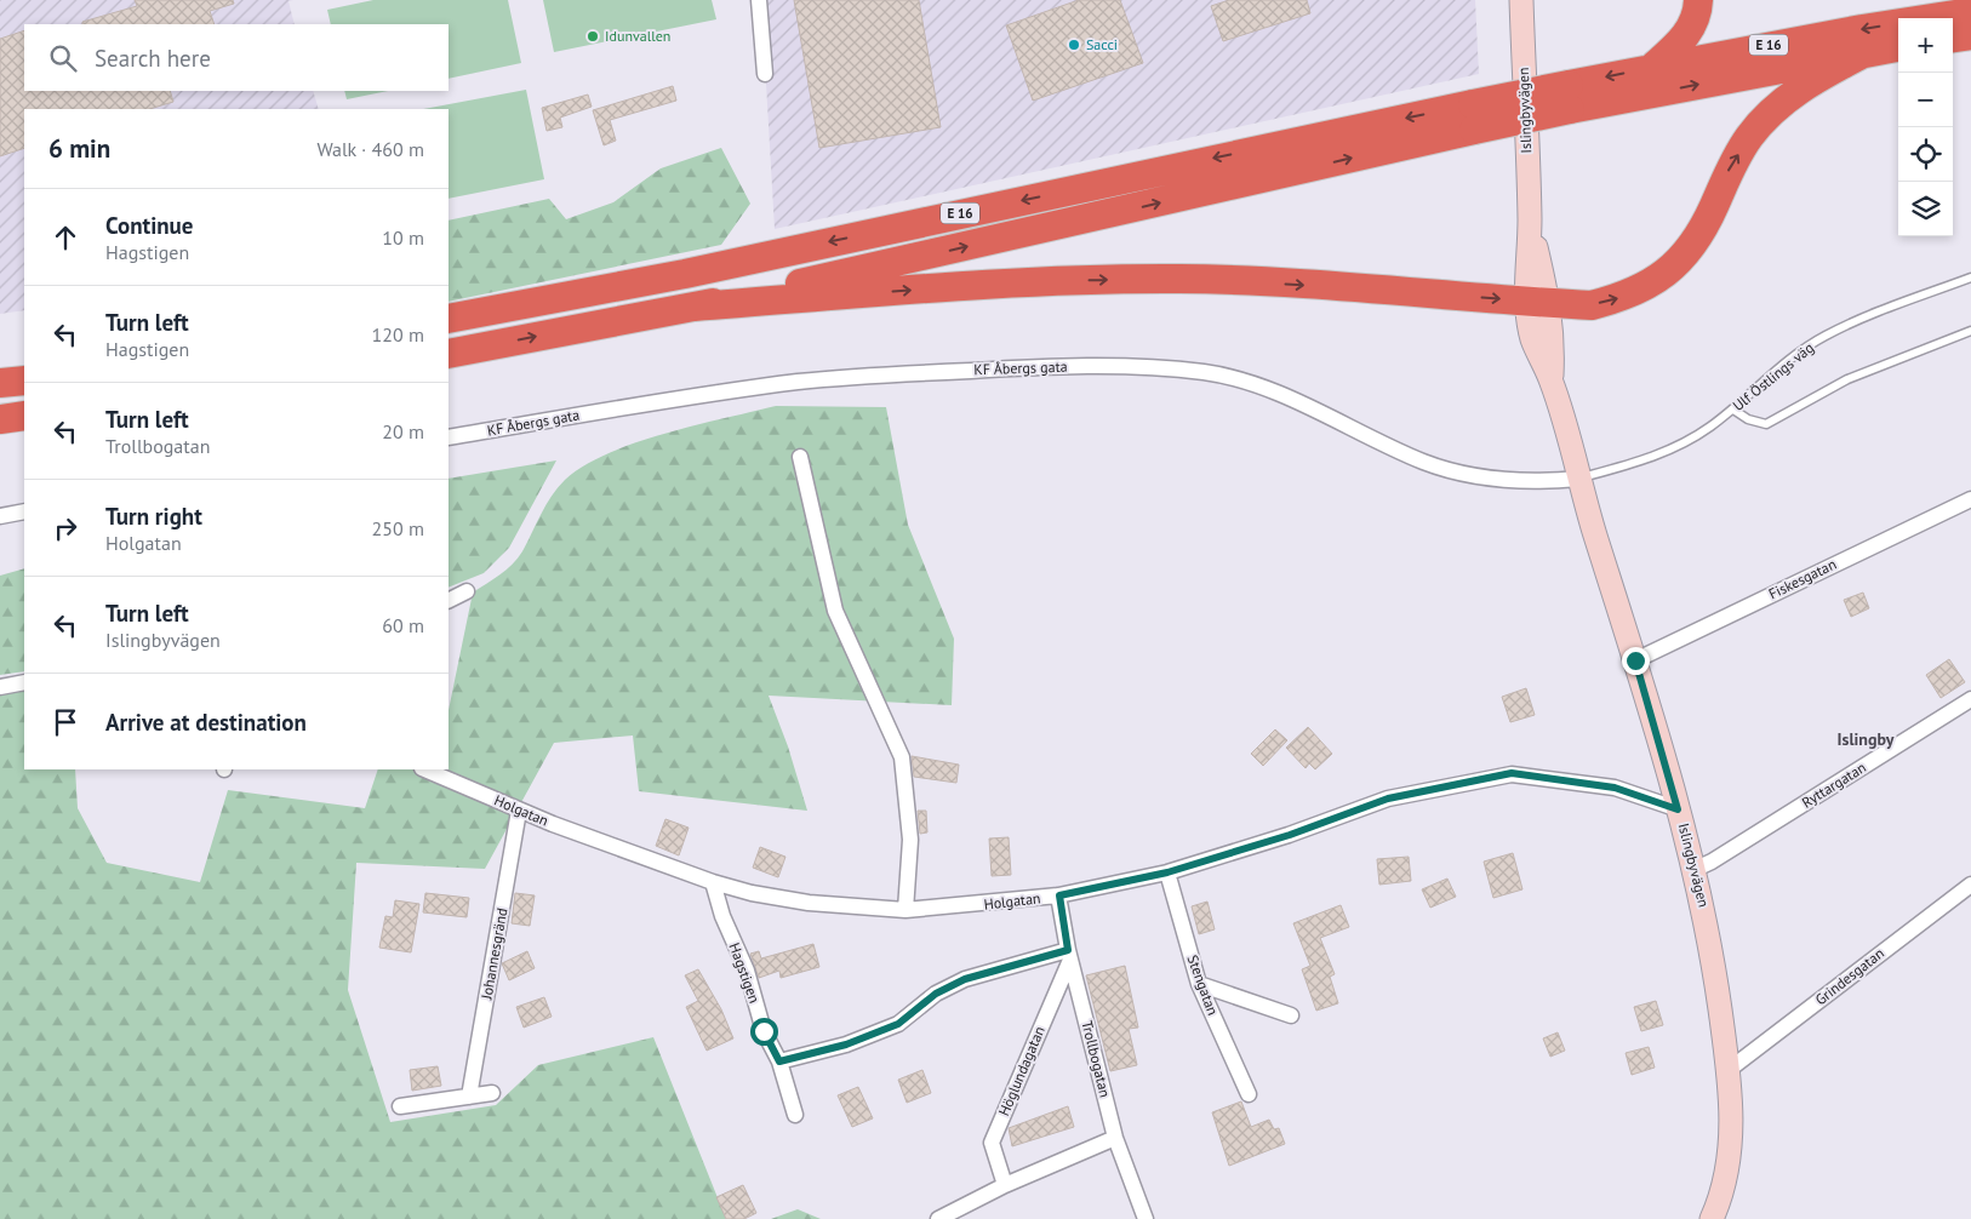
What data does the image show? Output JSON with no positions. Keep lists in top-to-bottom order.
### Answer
{
  "streets": {
    "highway": ["E 16"],
    "street": [
      "Islingbyvägen",
      "KF Åbergs gata",
      "Fiskesgatan",
      "Ryttargatan",
      "Holgatan",
      "Johannesgränd",
      "Hagstigen",
      "Grindesgatan",
      "Stengatan",
      "Trollbogatan",
      "Höglundagatan"
    ],
    "lane": ["Ulf Östlings väg"]
  },
  "crossings": [
    ["Islingbyvägen", "KF Åbergs gata"],
    ["Islingbyvägen", "Ulf Östlings väg"],
    ["Islingbyvägen", "Fiskesgatan"],
    ["Islingbyvägen", "Ryttargatan"],
    ["Islingbyvägen", "Holgatan"],
    ["Islingbyvägen", "Grindesgatan"],
    ["KF Åbergs gata", "Ulf Östlings väg"],
    ["Holgatan", "Johannesgränd"],
    ["Holgatan", "Hagstigen"],
    ["Holgatan", "Stengatan"],
    ["Holgatan", "Trollbogatan"],
    ["Trollbogatan", "Höglundagatan"]
  ],
  "districts": ["Islingby"],
  "places": ["Idunvallen", "Sacci"],
  "page": {
    "map_buttons": ["+", "−"],
    "search": "Search here",
    "heading": ["6 min", "Walk · 460 m"],
    "list": [
      ["Continue", "Hagstigen", "10 m"],
      ["Turn left", "Hagstigen", "120 m"],
      ["Turn left", "Trollbogatan", "20 m"],
      ["Turn right", "Holgatan", "250 m"],
      ["Turn left", "Islingbyvägen", "60 m"],
      "Arrive at destination"
    ]
  }
}
